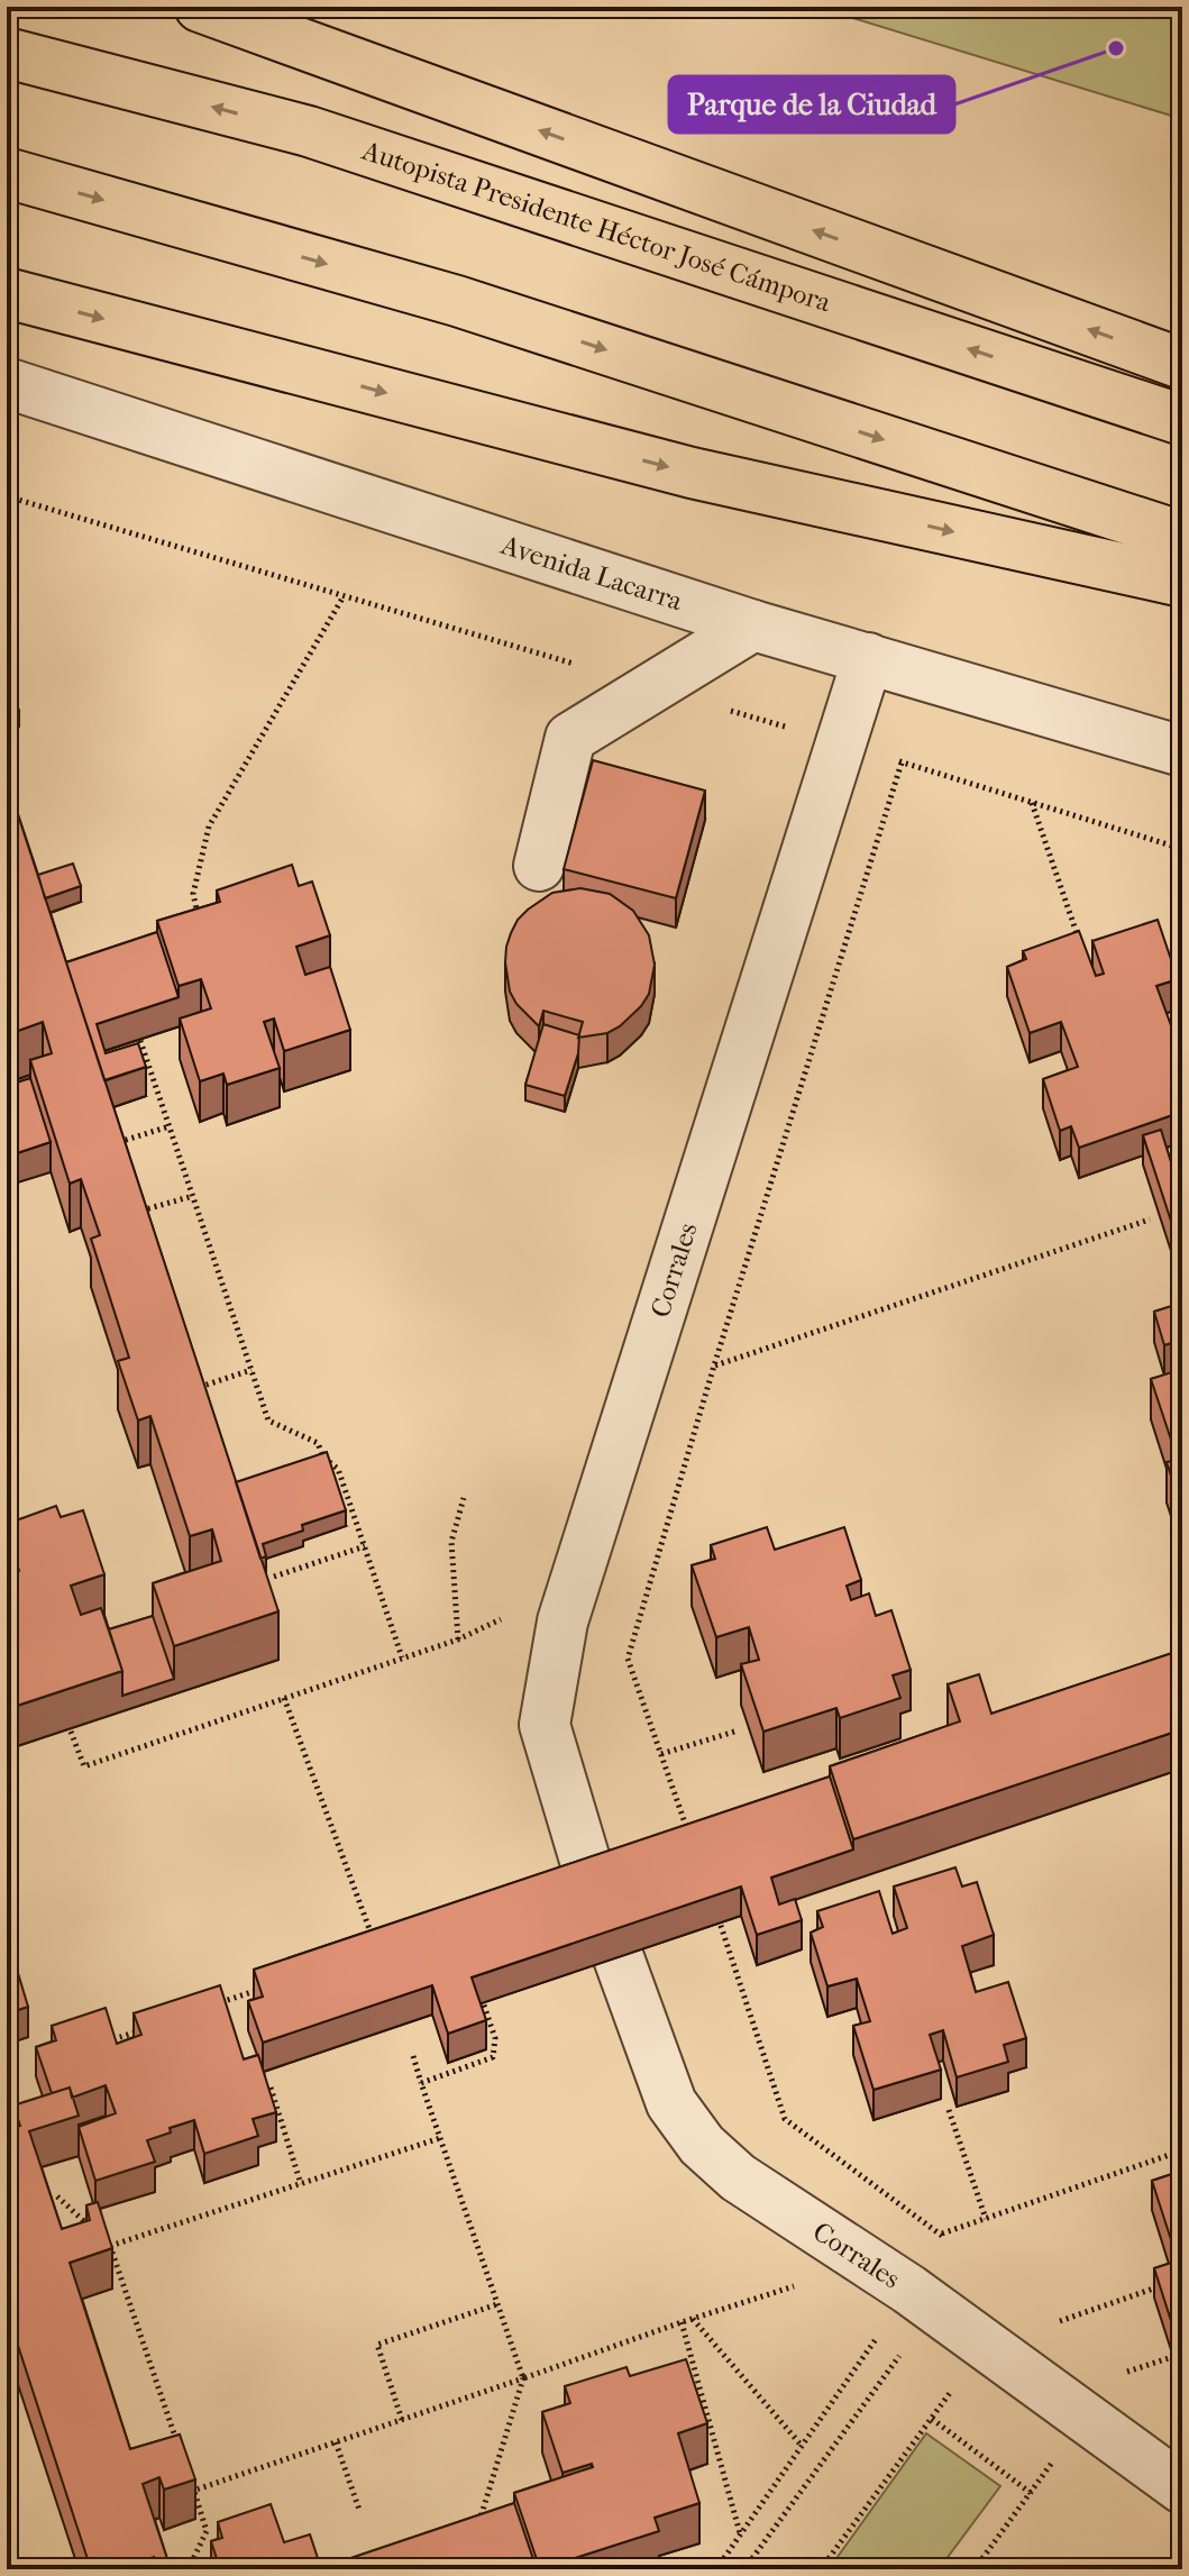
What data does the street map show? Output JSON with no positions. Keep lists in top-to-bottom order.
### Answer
{
  "streets": {
    "highway": ["Autopista Presidente Héctor José Cámpora"],
    "street": ["Avenida Lacarra", "Corrales"]
  },
  "crossings": [
    ["Avenida Lacarra", "Corrales"]
  ],
  "places": ["Parque de la Ciudad"]
}
